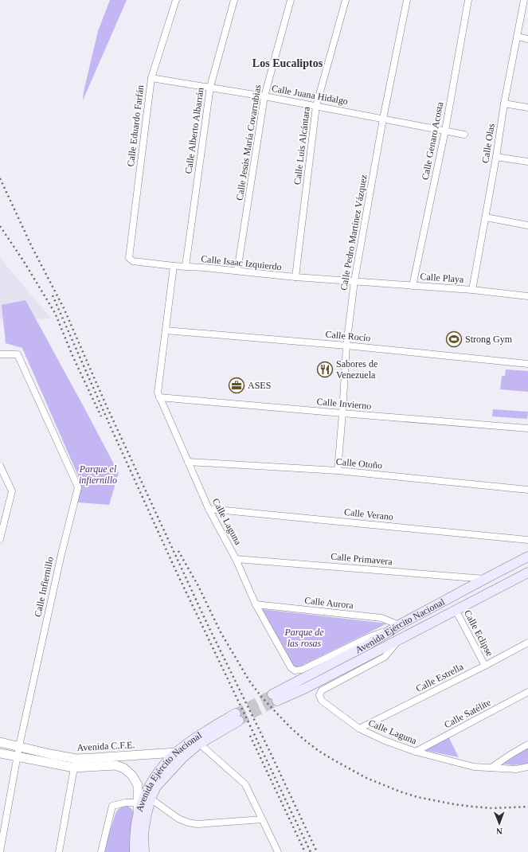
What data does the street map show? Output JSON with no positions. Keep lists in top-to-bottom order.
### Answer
{
  "streets": {
    "main road": ["Avenida Ejército Nacional"],
    "street": [
      "Calle Juana Hidalgo",
      "Calle Eduardo Farfán",
      "Calle Alberto Albarrán",
      "Calle Genaro Acosta",
      "Calle Jesús María Covarrubias",
      "Calle Olas",
      "Calle Luis Alcántara",
      "Calle Pedro Martínez Vázquez",
      "Calle Isaac Izquierdo",
      "Calle Playa",
      "Calle Rocío",
      "Calle Invierno",
      "Calle Otoño",
      "Calle Verano",
      "Calle Laguna",
      "Calle Primavera",
      "Calle Infiernillo",
      "Calle Aurora",
      "Calle Eclipse",
      "Calle Estrella",
      "Calle Satélite",
      "Avenida C.F.E."
    ]
  },
  "crossings": [
    ["Calle Juana Hidalgo", "Calle Eduardo Farfán"],
    ["Calle Juana Hidalgo", "Calle Alberto Albarrán"],
    ["Calle Juana Hidalgo", "Calle Genaro Acosta"],
    ["Calle Juana Hidalgo", "Calle Jesús María Covarrubias"],
    ["Calle Juana Hidalgo", "Calle Luis Alcántara"],
    ["Calle Juana Hidalgo", "Calle Pedro Martínez Vázquez"],
    ["Calle Eduardo Farfán", "Calle Isaac Izquierdo"],
    ["Calle Alberto Albarrán", "Calle Isaac Izquierdo"],
    ["Calle Genaro Acosta", "Calle Playa"],
    ["Calle Jesús María Covarrubias", "Calle Isaac Izquierdo"],
    ["Calle Olas", "Calle Playa"],
    ["Calle Luis Alcántara", "Calle Isaac Izquierdo"],
    ["Calle Pedro Martínez Vázquez", "Calle Isaac Izquierdo"],
    ["Calle Pedro Martínez Vázquez", "Calle Playa"],
    ["Calle Pedro Martínez Vázquez", "Calle Rocío"],
    ["Calle Pedro Martínez Vázquez", "Calle Invierno"],
    ["Calle Pedro Martínez Vázquez", "Calle Otoño"],
    ["Calle Isaac Izquierdo", "Calle Playa"],
    ["Calle Isaac Izquierdo", "Calle Laguna"],
    ["Calle Rocío", "Calle Laguna"],
    ["Calle Invierno", "Calle Laguna"],
    ["Calle Otoño", "Calle Laguna"],
    ["Calle Verano", "Calle Laguna"],
    ["Calle Laguna", "Calle Primavera"],
    ["Calle Laguna", "Calle Aurora"],
    ["Calle Laguna", "Avenida Ejército Nacional"],
    ["Calle Laguna", "Calle Estrella"],
    ["Calle Laguna", "Calle Satélite"],
    ["Calle Primavera", "Avenida Ejército Nacional"],
    ["Calle Infiernillo", "Avenida C.F.E."],
    ["Calle Aurora", "Avenida Ejército Nacional"],
    ["Avenida Ejército Nacional", "Calle Eclipse"],
    ["Avenida Ejército Nacional", "Avenida C.F.E."],
    ["Calle Eclipse", "Calle Estrella"]
  ],
  "districts": ["Los Eucaliptos"],
  "parks": ["Parque el infiernillo", "Parque de las rosas"],
  "places": {
    "sports": ["Strong Gym"],
    "restaurant": ["Sabores de Venezuela"],
    "office": ["ASES"]
  },
  "north": "bottom"
}
